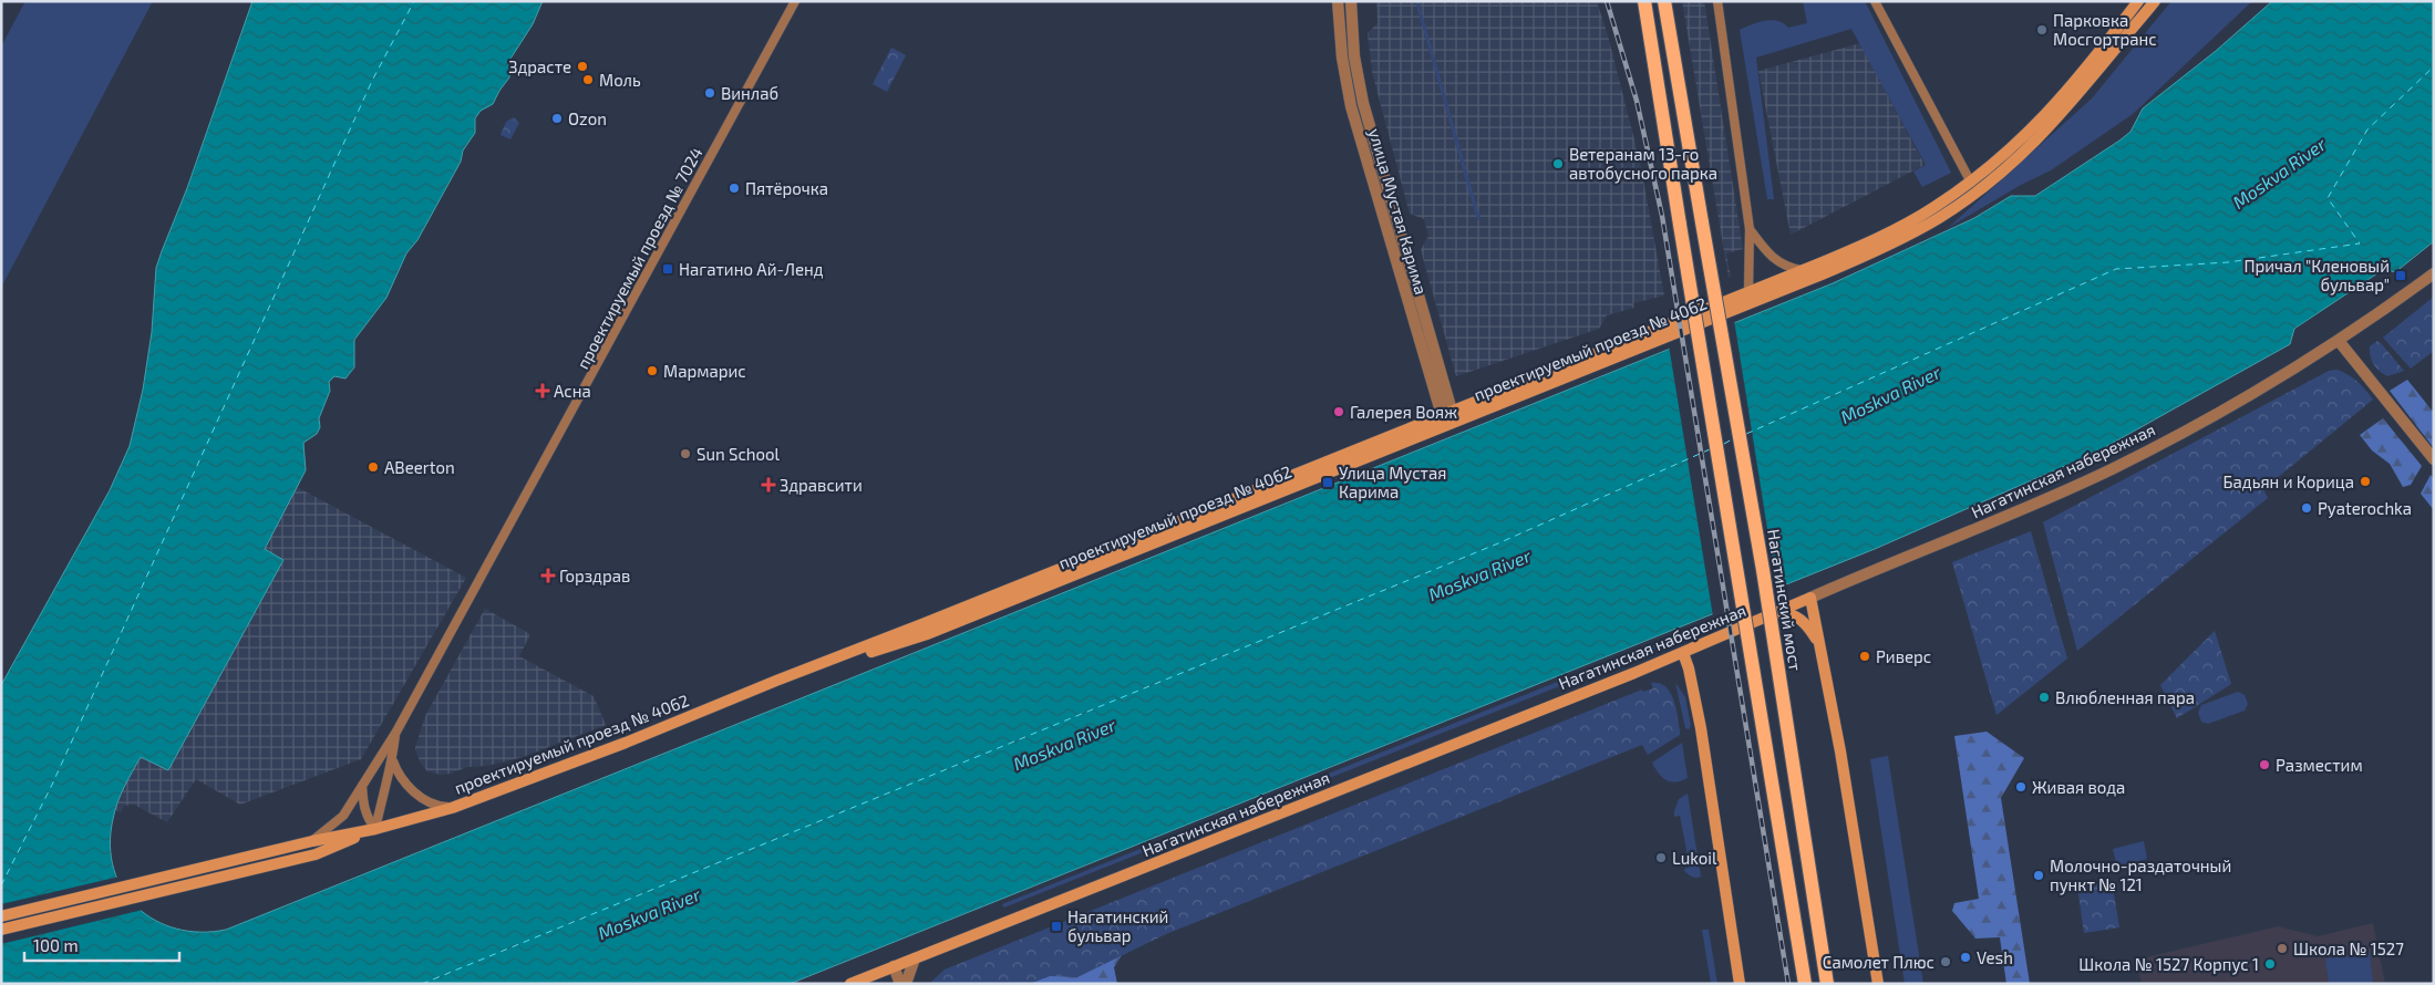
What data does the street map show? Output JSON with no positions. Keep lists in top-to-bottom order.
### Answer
{
  "streets": {
    "main road": ["проектируемый проезд № 4062", "Нагатинская набережная", "Нагатинский мост"],
    "street": ["улица Мустая Карима", "проектируемый проезд № 7024"]
  },
  "crossings": [
    ["улица Мустая Карима", "проектируемый проезд № 4062"],
    ["проектируемый проезд № 7024", "проектируемый проезд № 4062"]
  ],
  "water": ["Moskva River"],
  "places": {
    "other": [
      "Парковка Мосгортранс",
      "Здрасте",
      "Моль",
      "Винлаб",
      "Ozon",
      "Ветеранам 13-го автобусного парка",
      "Пятёрочка",
      "Мармарис",
      "Галерея Вояж",
      "Sun School",
      "ABeerton",
      "Бадьян и Корица",
      "Pyaterochka",
      "Риверс",
      "Влюбленная пара",
      "Разместим",
      "Живая вода",
      "Lukoil",
      "Молочно-раздаточный пункт № 121",
      "Школа № 1527",
      "Vesh",
      "Самолет Плюс",
      "Школа № 1527 Корпус 1"
    ],
    "transit": [
      "Нагатино Ай-Ленд",
      "Причал \"Кленовый бульвар\"",
      "Улица Мустая Карима",
      "Нагатинский бульвар"
    ],
    "health": ["Асна", "Здравсити", "Горздрав"]
  },
  "scale_bar": "100 m"
}
